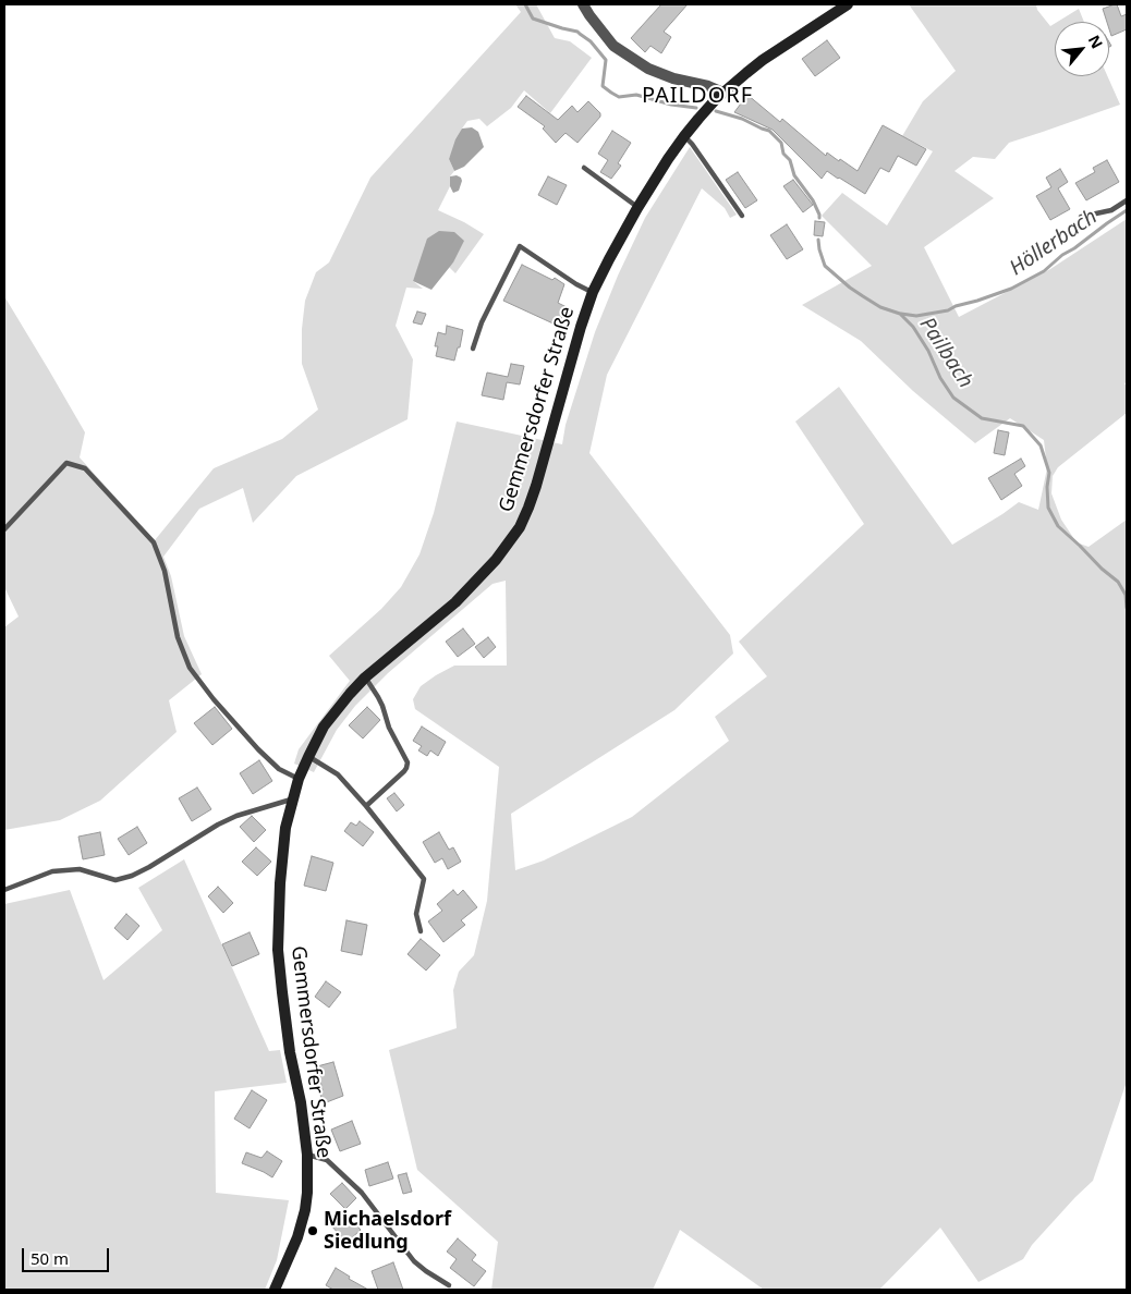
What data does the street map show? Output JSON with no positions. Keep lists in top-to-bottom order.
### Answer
{
  "streets": {
    "main road": ["Gemmersdorfer Straße"]
  },
  "districts": ["PAILDORF"],
  "water": ["Höllerbach", "Pailbach"],
  "places": ["Michaelsdorf Siedlung"],
  "scale_bar": "50 m",
  "north": "top right"
}
